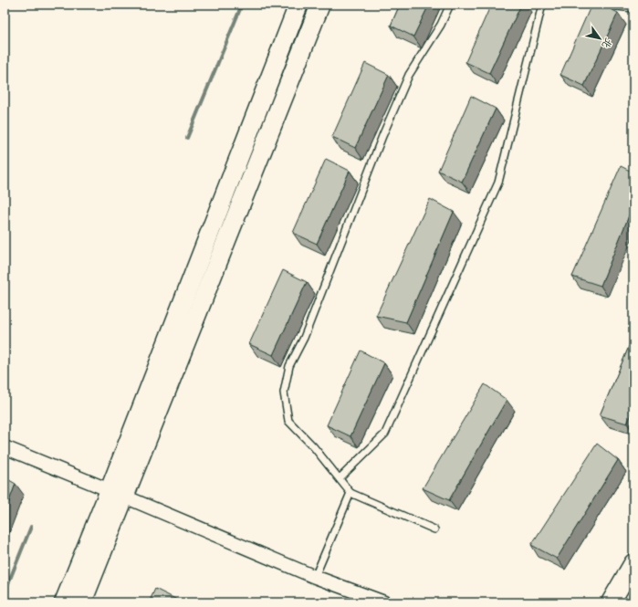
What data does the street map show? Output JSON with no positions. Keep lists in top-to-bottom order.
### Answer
{
  "north": "bottom right"
}
